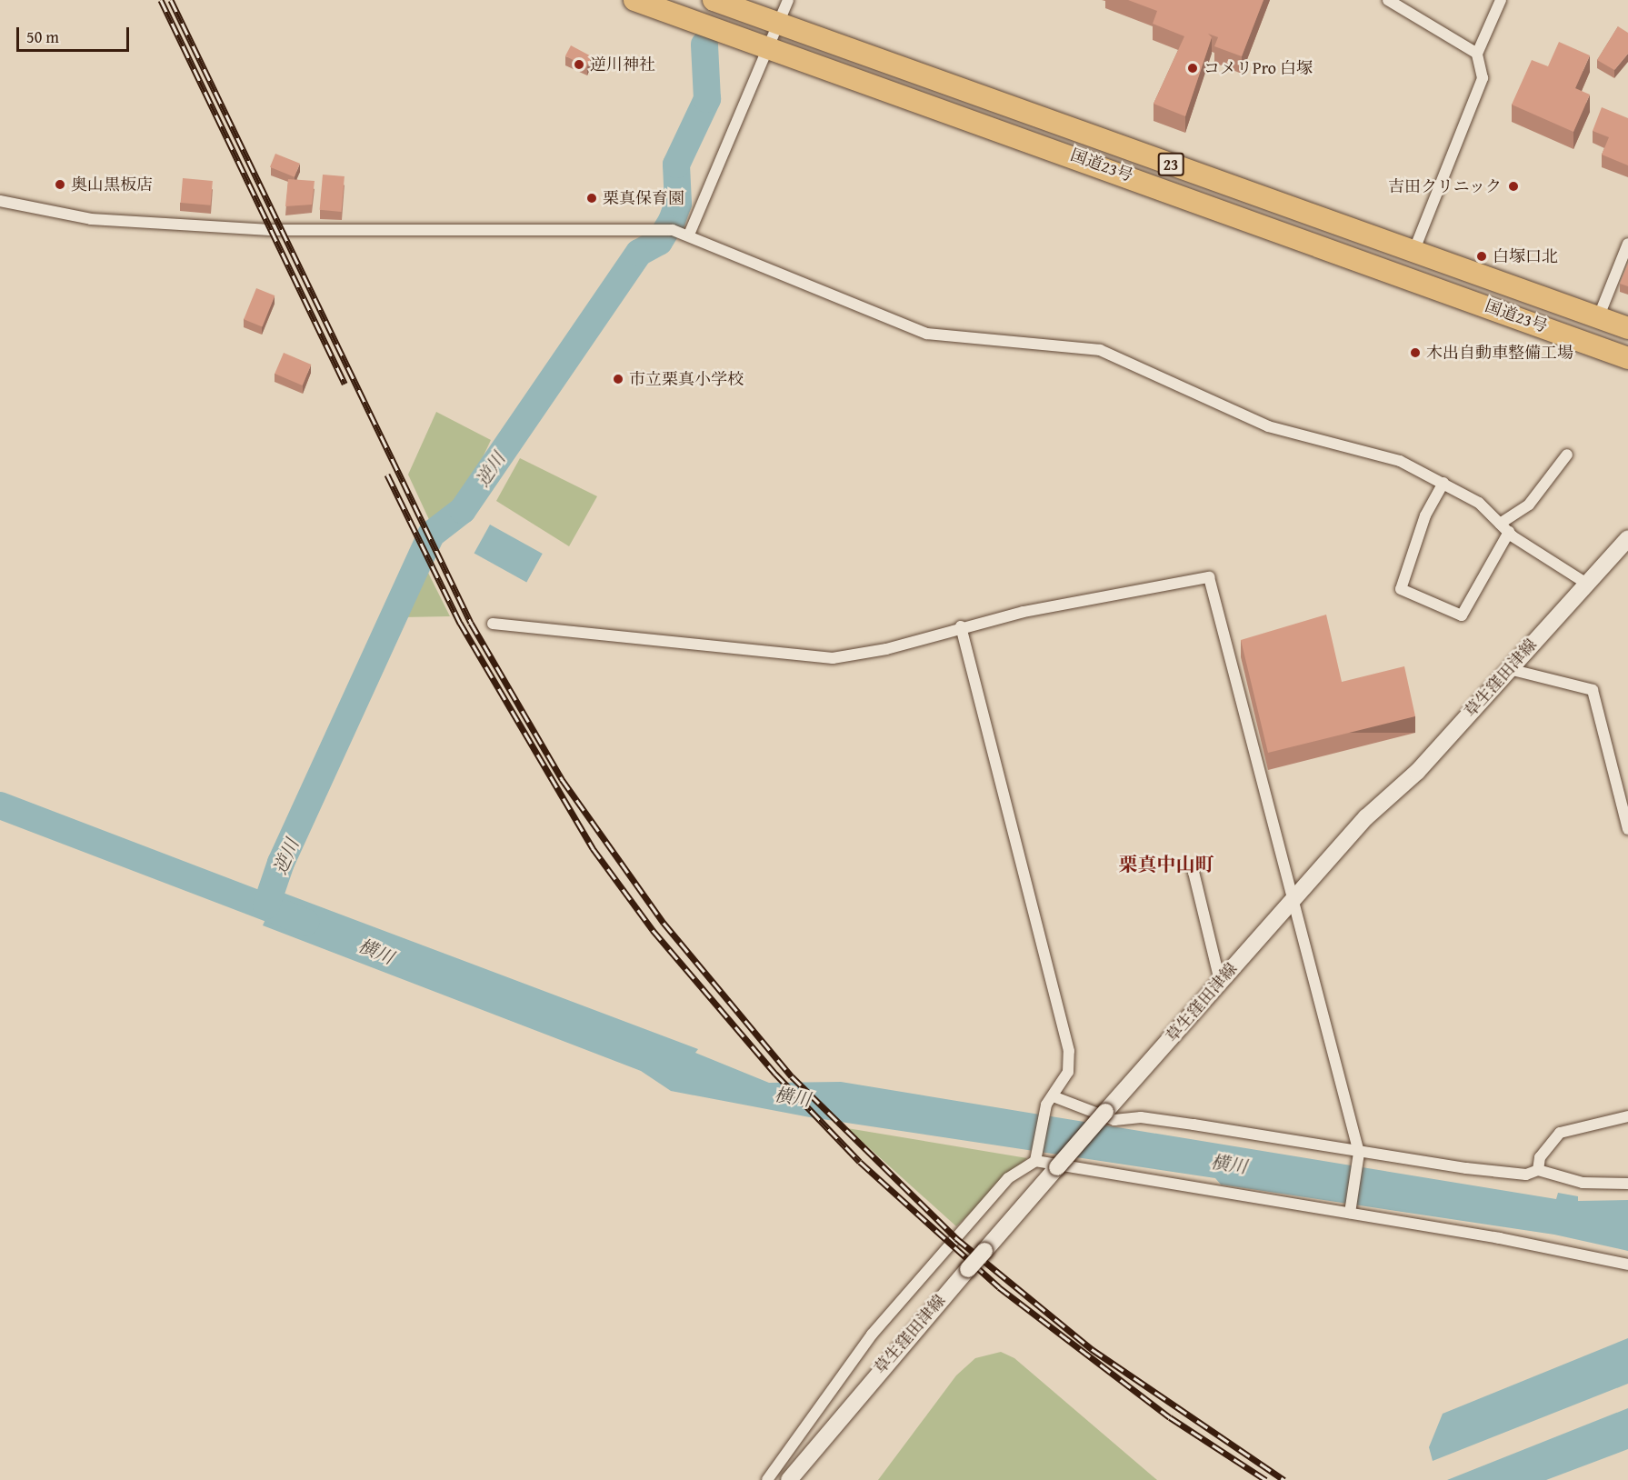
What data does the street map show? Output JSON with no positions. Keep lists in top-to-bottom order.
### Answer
{
  "streets": {
    "highway": ["23", "国道23号"],
    "main road": ["草生窪田津線"]
  },
  "districts": ["栗真中山町"],
  "water": ["逆川", "横川"],
  "places": [
    "逆川神社",
    "コメリPro 白塚",
    "奥山黒板店",
    "吉田クリニック",
    "栗真保育園",
    "白塚口北",
    "木出自動車整備工場",
    "市立栗真小学校"
  ],
  "scale_bar": "50 m"
}
